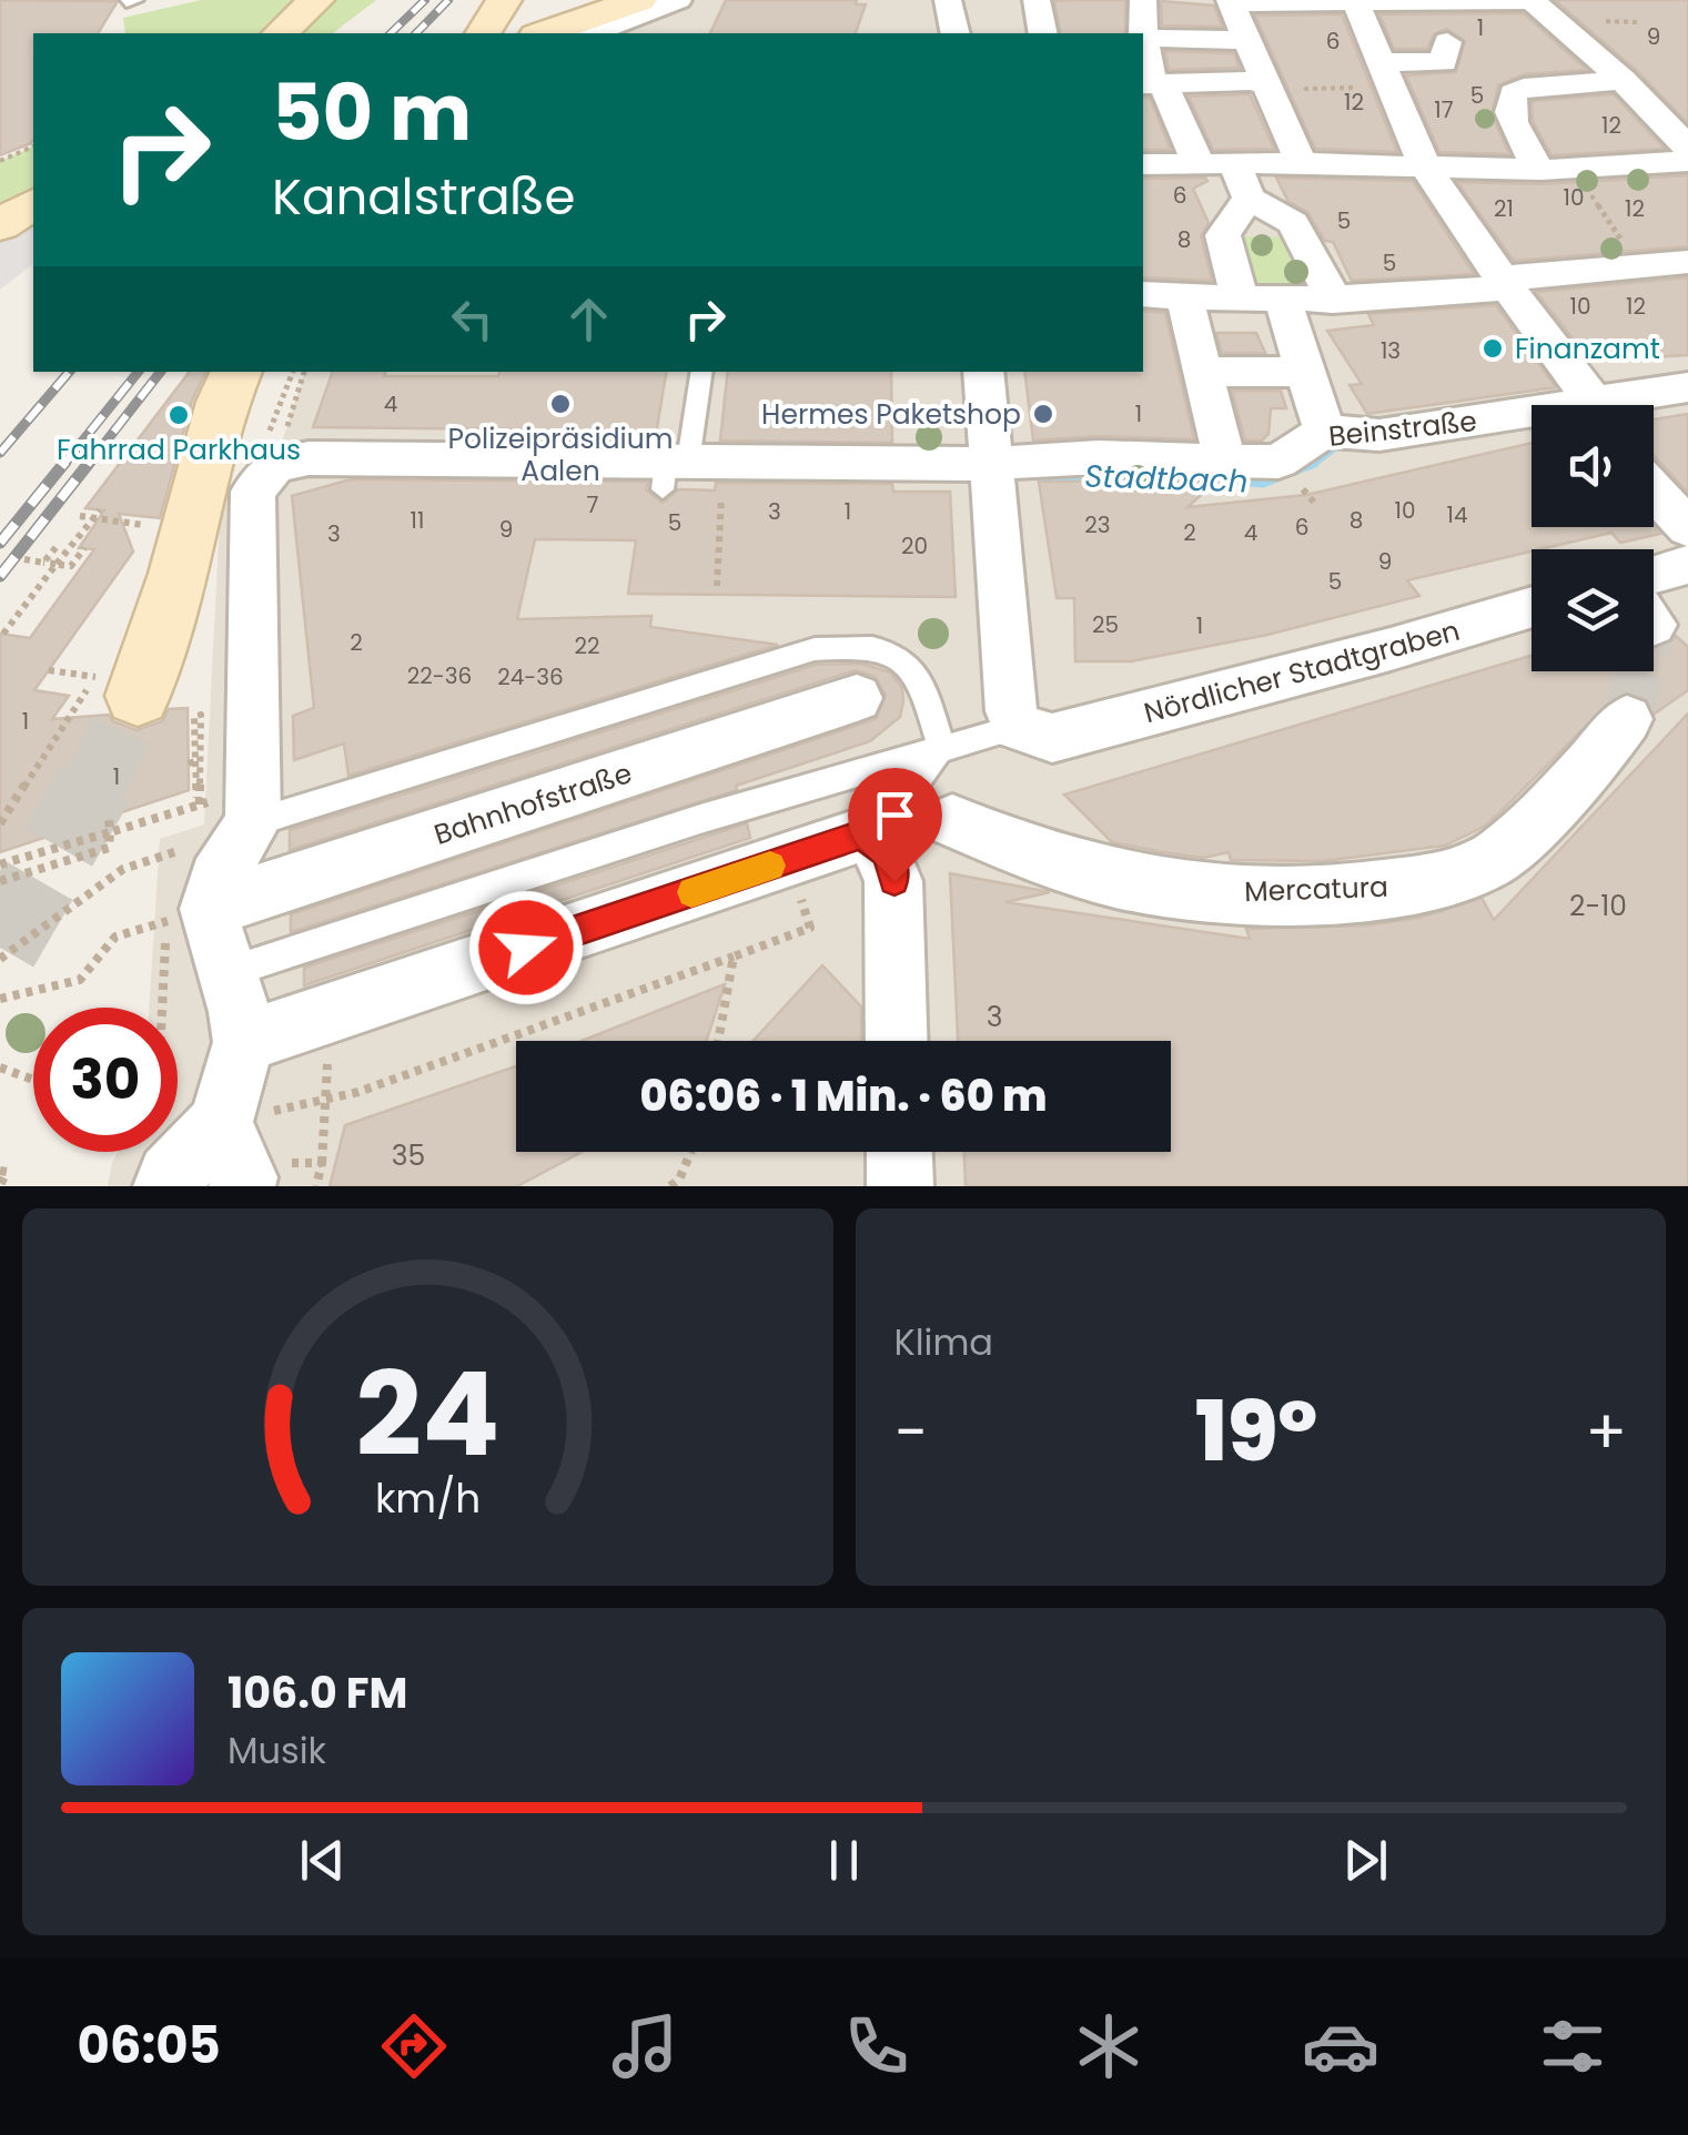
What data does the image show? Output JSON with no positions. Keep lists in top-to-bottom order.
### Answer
{
  "streets": {
    "street": [
      "Beinstraße",
      "Nördlicher Stadtgraben",
      "Bahnhofstraße",
      "Mercatura"
    ]
  },
  "water": ["Stadtbach"],
  "places": [
    "Finanzamt",
    "Polizeipräsidium Aalen",
    "Hermes Paketshop",
    "Fahrrad Parkhaus"
  ],
  "house_numbers": [
    "1",
    "9",
    "6",
    "5",
    "12",
    "17",
    "12",
    "6",
    "10",
    "21",
    "12",
    "5",
    "8",
    "5",
    "10",
    "12",
    "13",
    "4",
    "1",
    "7",
    "10",
    "3",
    "1",
    "14",
    "11",
    "8",
    "5",
    "23",
    "6",
    "9",
    "2",
    "4",
    "3",
    "20",
    "9",
    "5",
    "25",
    "1",
    "2",
    "22",
    "22-36",
    "24-36",
    "1",
    "1",
    "2-10",
    "3",
    "35"
  ],
  "page": {
    "turn": ["50 m", "Kanalstraße"],
    "limit": "30",
    "trip": "06:06 · 1 Min. · 60 m",
    "tile": "Klima",
    "heat": ["−", "19°", "+"],
    "song": ["106.0 FM", "Musik"],
    "tabs": "06:05",
    "gauge": ["24", "km/h"]
  }
}
